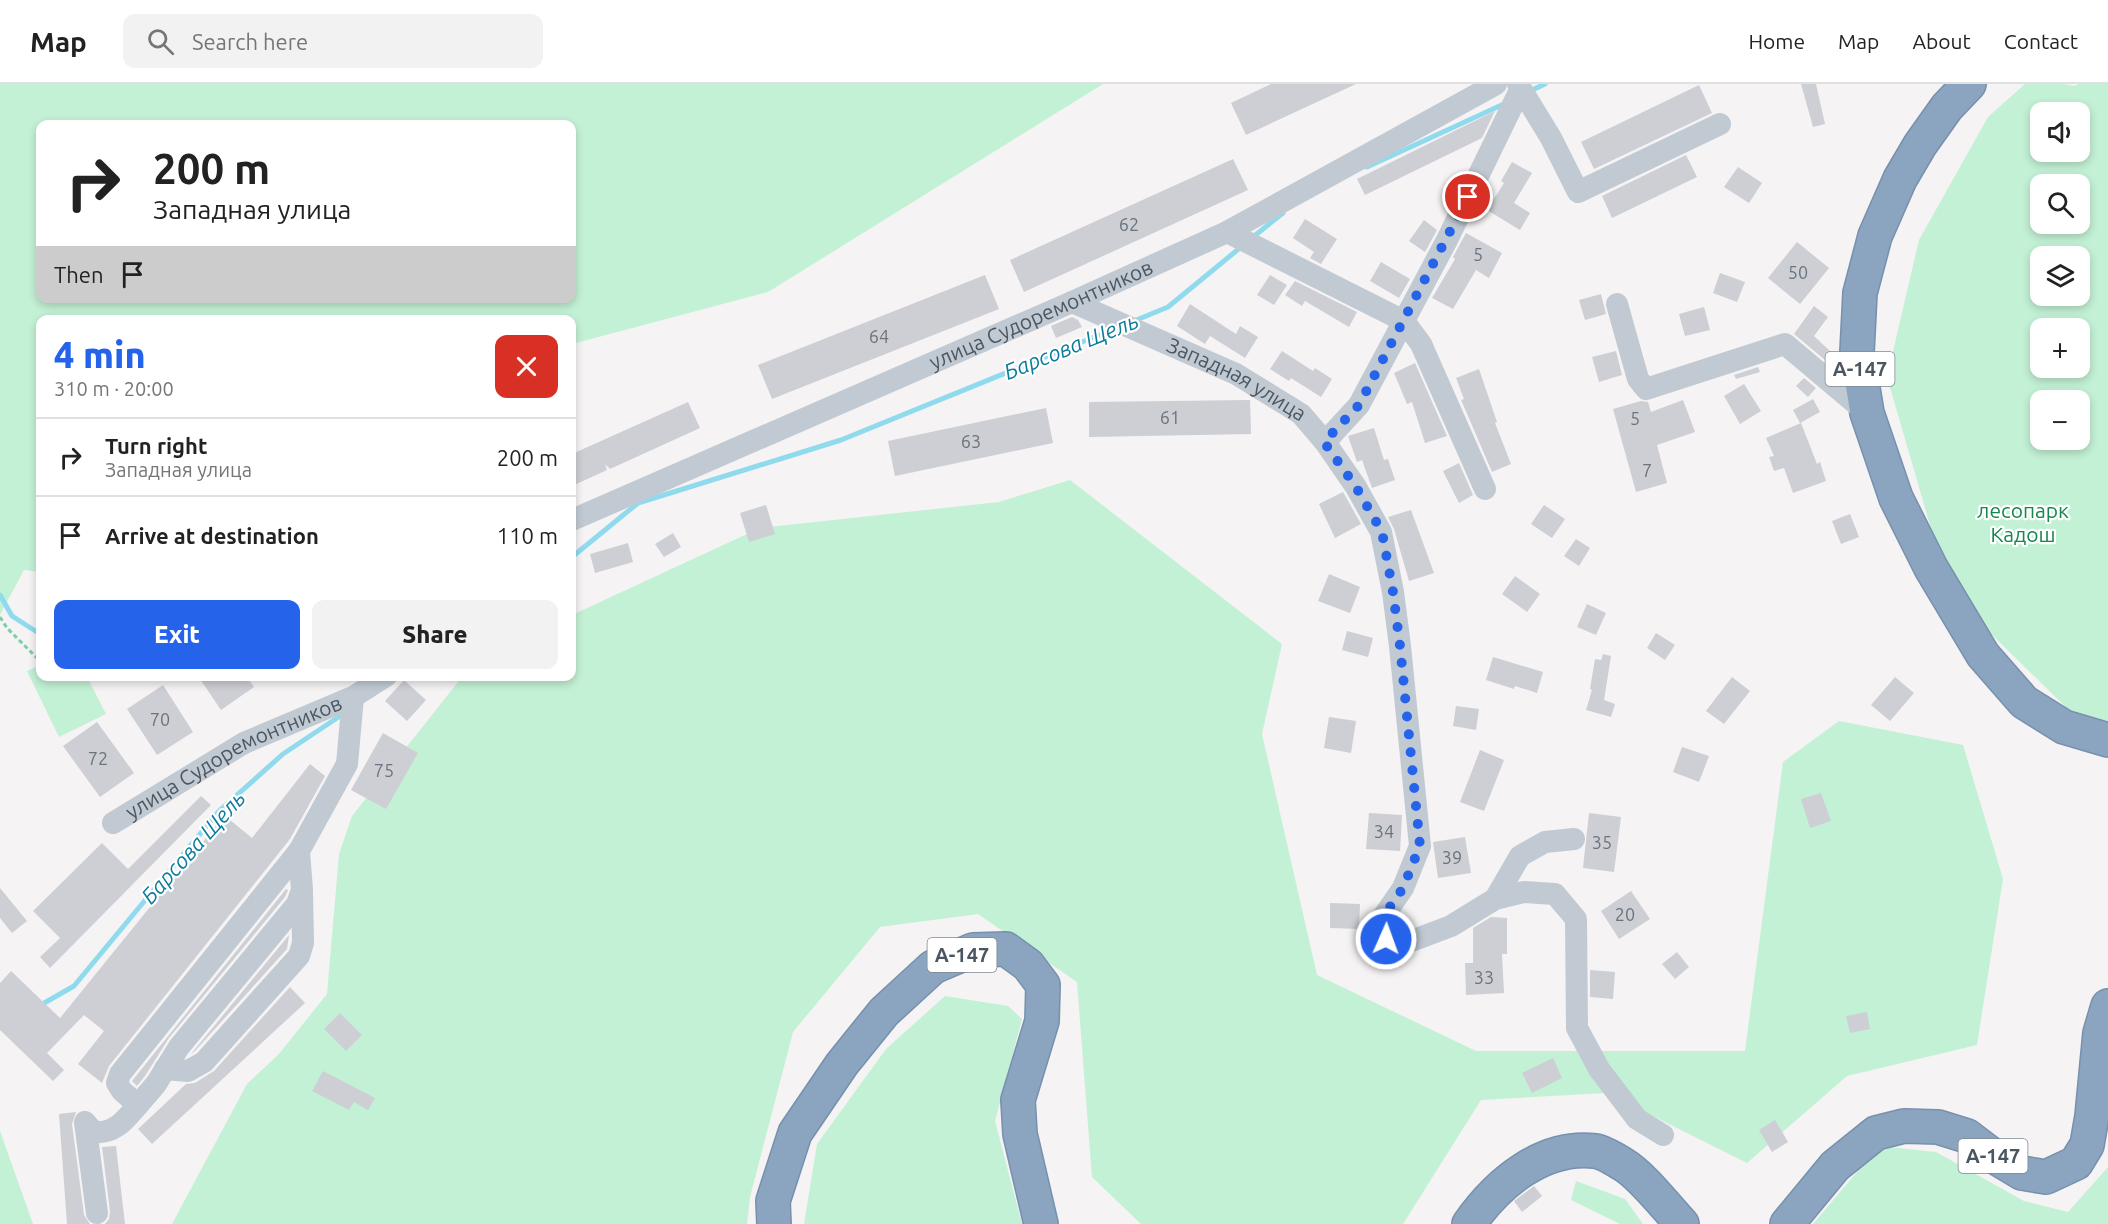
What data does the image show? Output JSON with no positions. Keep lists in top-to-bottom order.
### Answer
{
  "streets": {
    "highway": ["А-147"],
    "street": ["улица Судоремонтников", "Западная улица"]
  },
  "crossings": [
    ["улица Судоремонтников", "Западная улица"]
  ],
  "water": ["Барсова Щель"],
  "parks": ["лесопарк Кадош"],
  "house_numbers": [
    "62",
    "5",
    "50",
    "64",
    "61",
    "5",
    "63",
    "7",
    "70",
    "72",
    "75",
    "34",
    "35",
    "39",
    "20",
    "33"
  ],
  "page": {
    "header": "Map",
    "search": "Search here",
    "nav": [
      "Home",
      "Map",
      "About",
      "Contact"
    ],
    "map_buttons": ["+", "−"],
    "turn": ["200 m", "Западная улица"],
    "then": "Then",
    "heading": ["4 min", "310 m · 20:00"],
    "list": [
      {
        "name": "Turn right",
        "note": "Западная улица",
        "value": "200 m"
      },
      {
        "name": "Arrive at destination",
        "value": "110 m"
      }
    ],
    "buttons": ["Exit", "Share"]
  }
}
